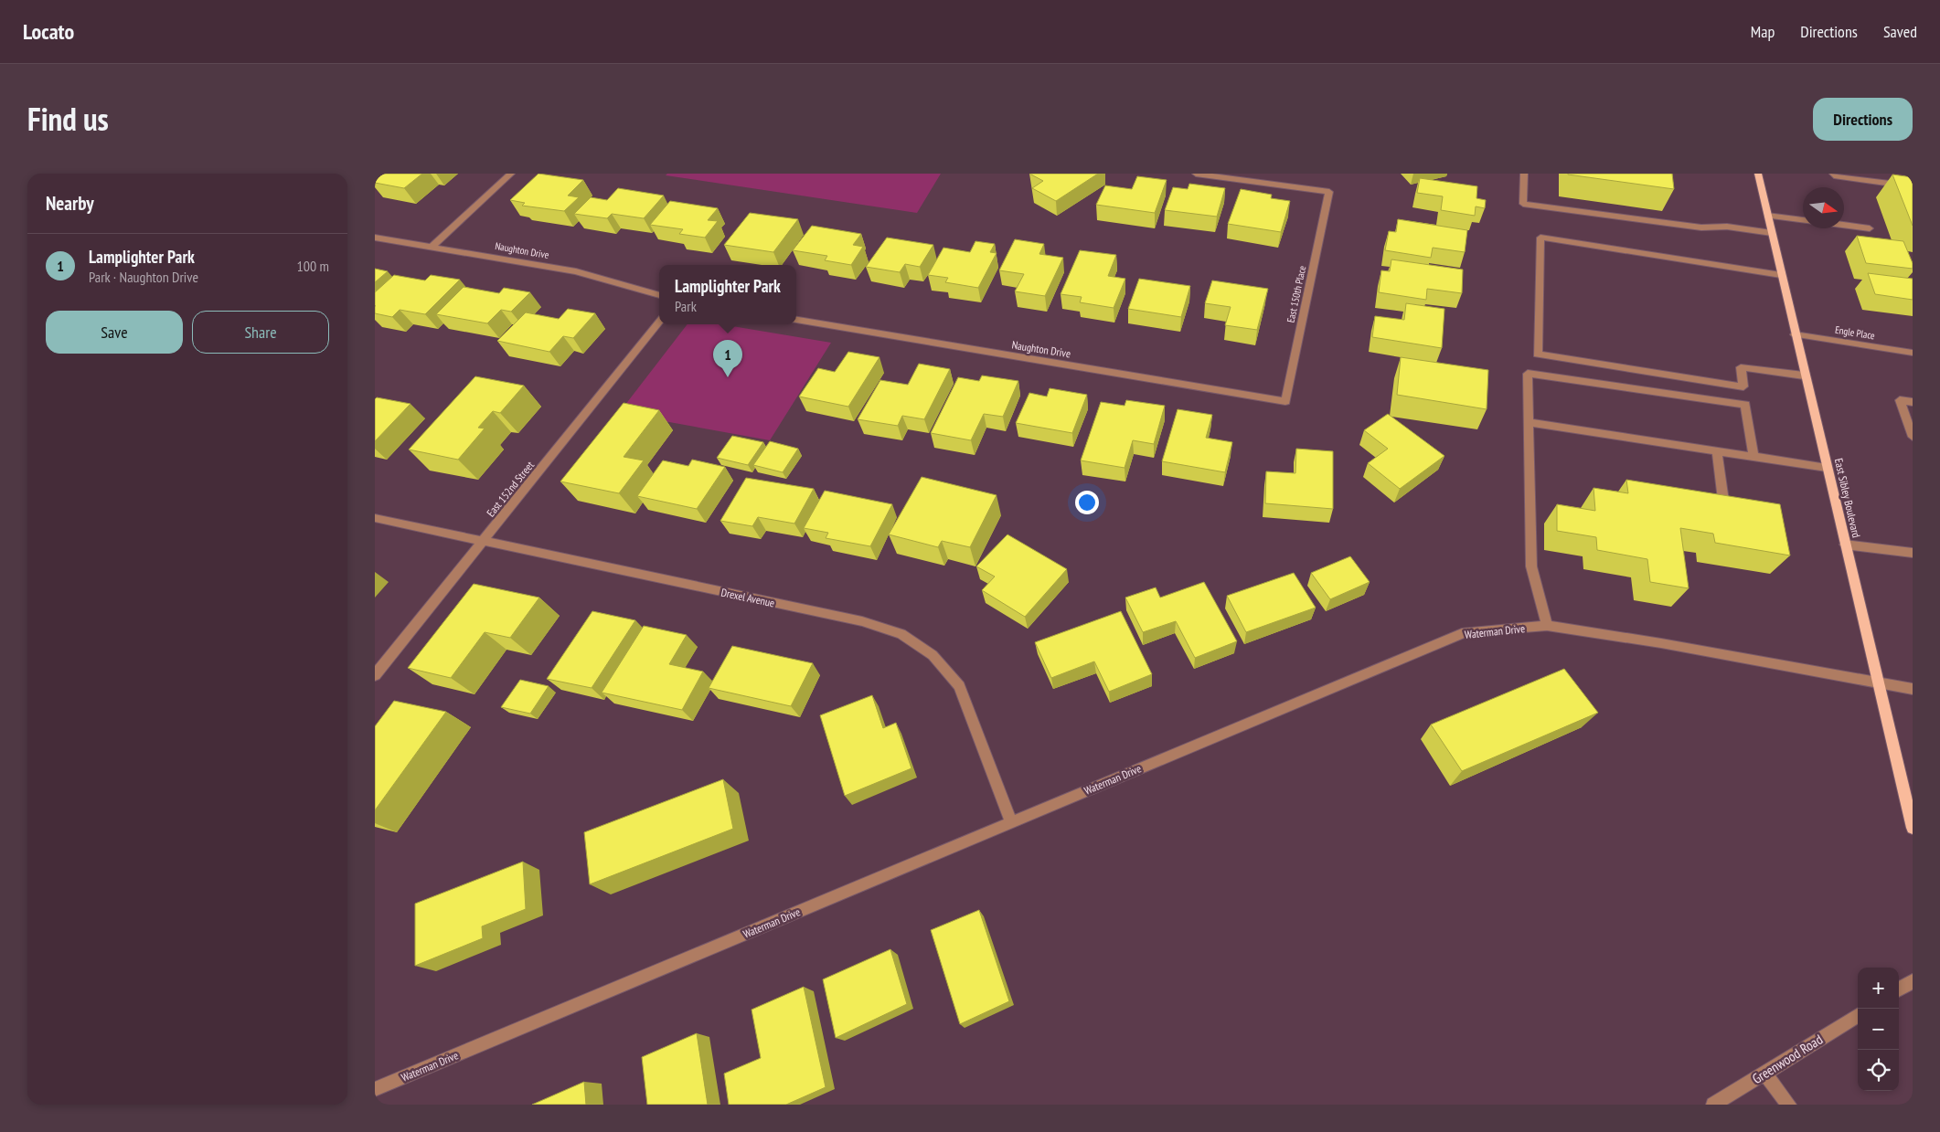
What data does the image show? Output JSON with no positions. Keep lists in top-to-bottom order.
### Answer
{
  "streets": {
    "main road": ["East Sibley Boulevard"],
    "street": [
      "Naughton Drive",
      "East 150th Place",
      "Engle Place",
      "East 152nd Street",
      "Drexel Avenue",
      "Waterman Drive",
      "Greenwood Road"
    ]
  },
  "crossings": [
    ["Naughton Drive", "East 150th Place"],
    ["Engle Place", "East Sibley Boulevard"],
    ["East 152nd Street", "Drexel Avenue"],
    ["East Sibley Boulevard", "Waterman Drive"],
    ["Drexel Avenue", "Waterman Drive"]
  ],
  "north": "right",
  "page": {
    "header": "Locato",
    "nav": ["Map", "Directions", "Saved"],
    "title": "Find us",
    "buttons": [
      "Directions",
      ["Save", "Share"]
    ],
    "heading": "Nearby",
    "list": [
      {
        "mark": "1",
        "name": "Lamplighter Park",
        "note": "Park · Naughton Drive",
        "value": "100 m"
      }
    ],
    "popup": ["Lamplighter Park", "Park"],
    "pins": "1",
    "map_buttons": ["+", "−"]
  }
}
